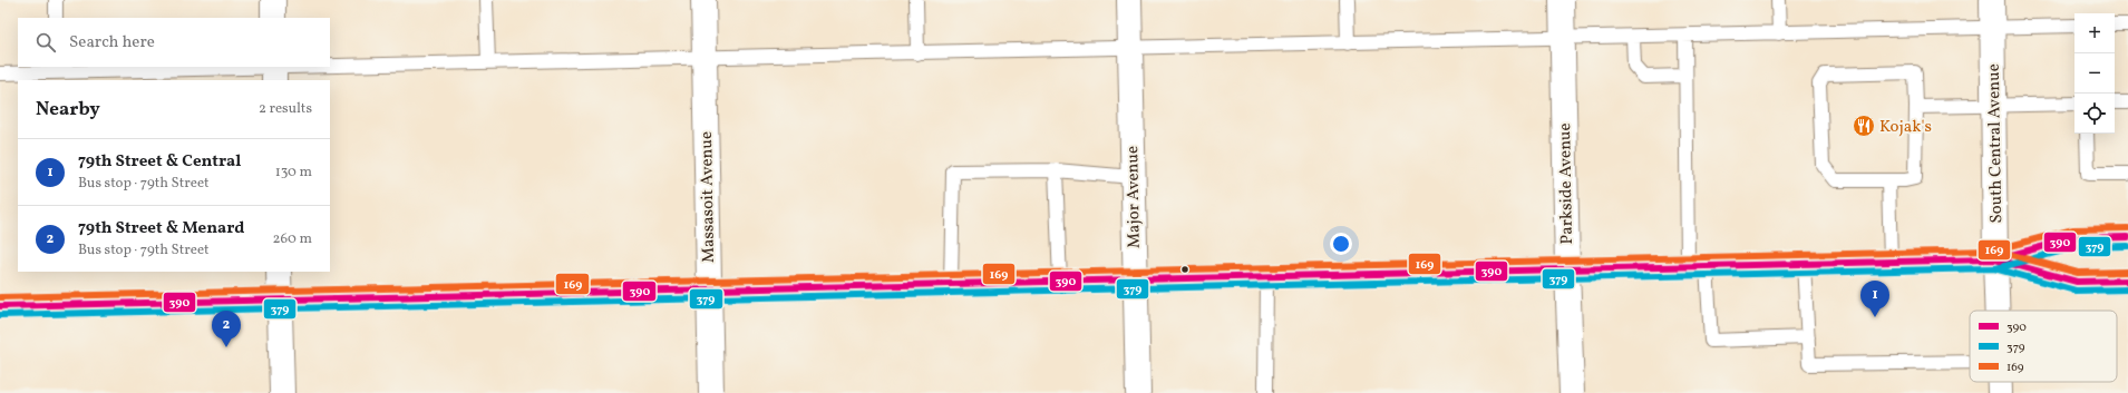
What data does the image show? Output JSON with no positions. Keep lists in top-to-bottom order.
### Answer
{
  "streets": {
    "main road": [
      "South Central Avenue",
      "Parkside Avenue",
      "Massasoit Avenue",
      "Major Avenue"
    ]
  },
  "places": {
    "restaurant": ["Kojak's"]
  },
  "lines": ["transit line 169", "transit line 390", "transit line 379"],
  "legend": ["390", "379", "169"],
  "page": {
    "map_buttons": ["+", "−"],
    "search": "Search here",
    "heading": ["Nearby", "2 results"],
    "list": [
      {
        "mark": "1",
        "name": "79th Street & Central",
        "note": "Bus stop · 79th Street",
        "value": "130 m"
      },
      {
        "mark": "2",
        "name": "79th Street & Menard",
        "note": "Bus stop · 79th Street",
        "value": "260 m"
      }
    ],
    "pins": ["1", "2"]
  }
}
